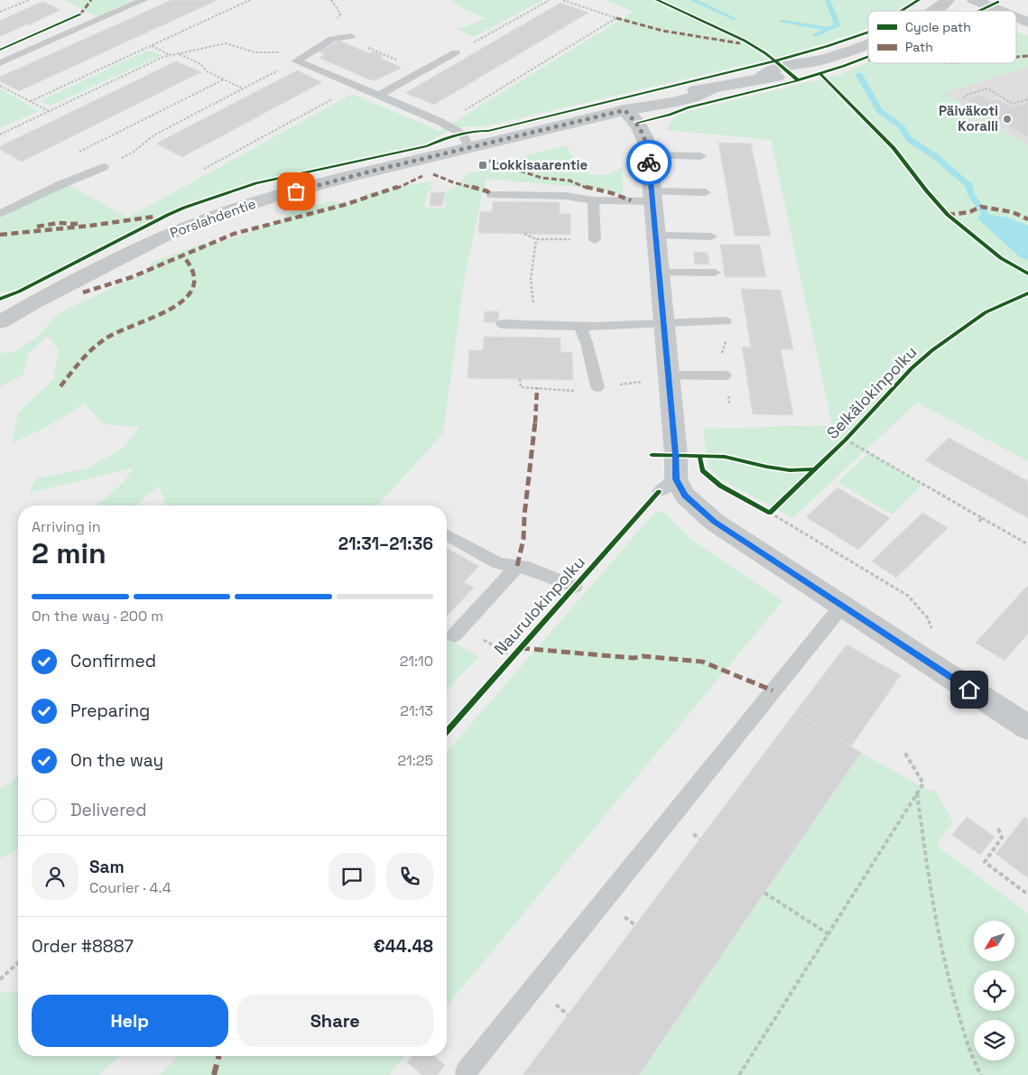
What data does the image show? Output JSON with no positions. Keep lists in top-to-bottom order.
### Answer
{
  "streets": {
    "street": ["Porslahdentie"],
    "cycle path": ["Selkälokinpolku", "Naurulokinpolku"]
  },
  "places": {
    "other": ["Päiväkoti Koralli"],
    "transit": ["Lokkisaarentie"]
  },
  "legend": ["Cycle path", "Path"],
  "north": "bottom left",
  "page": {
    "heading": ["2 min", "Arriving in", "21:31–21:36"],
    "panel": [
      "Sam",
      "Courier · 4.4",
      "Order #8887",
      "€44.48"
    ],
    "bar": "On the way · 200 m",
    "list": [
      ["Confirmed", "21:10"],
      ["Preparing", "21:13"],
      ["On the way", "21:25"],
      "Delivered"
    ],
    "buttons": ["Help", "Share"]
  }
}
